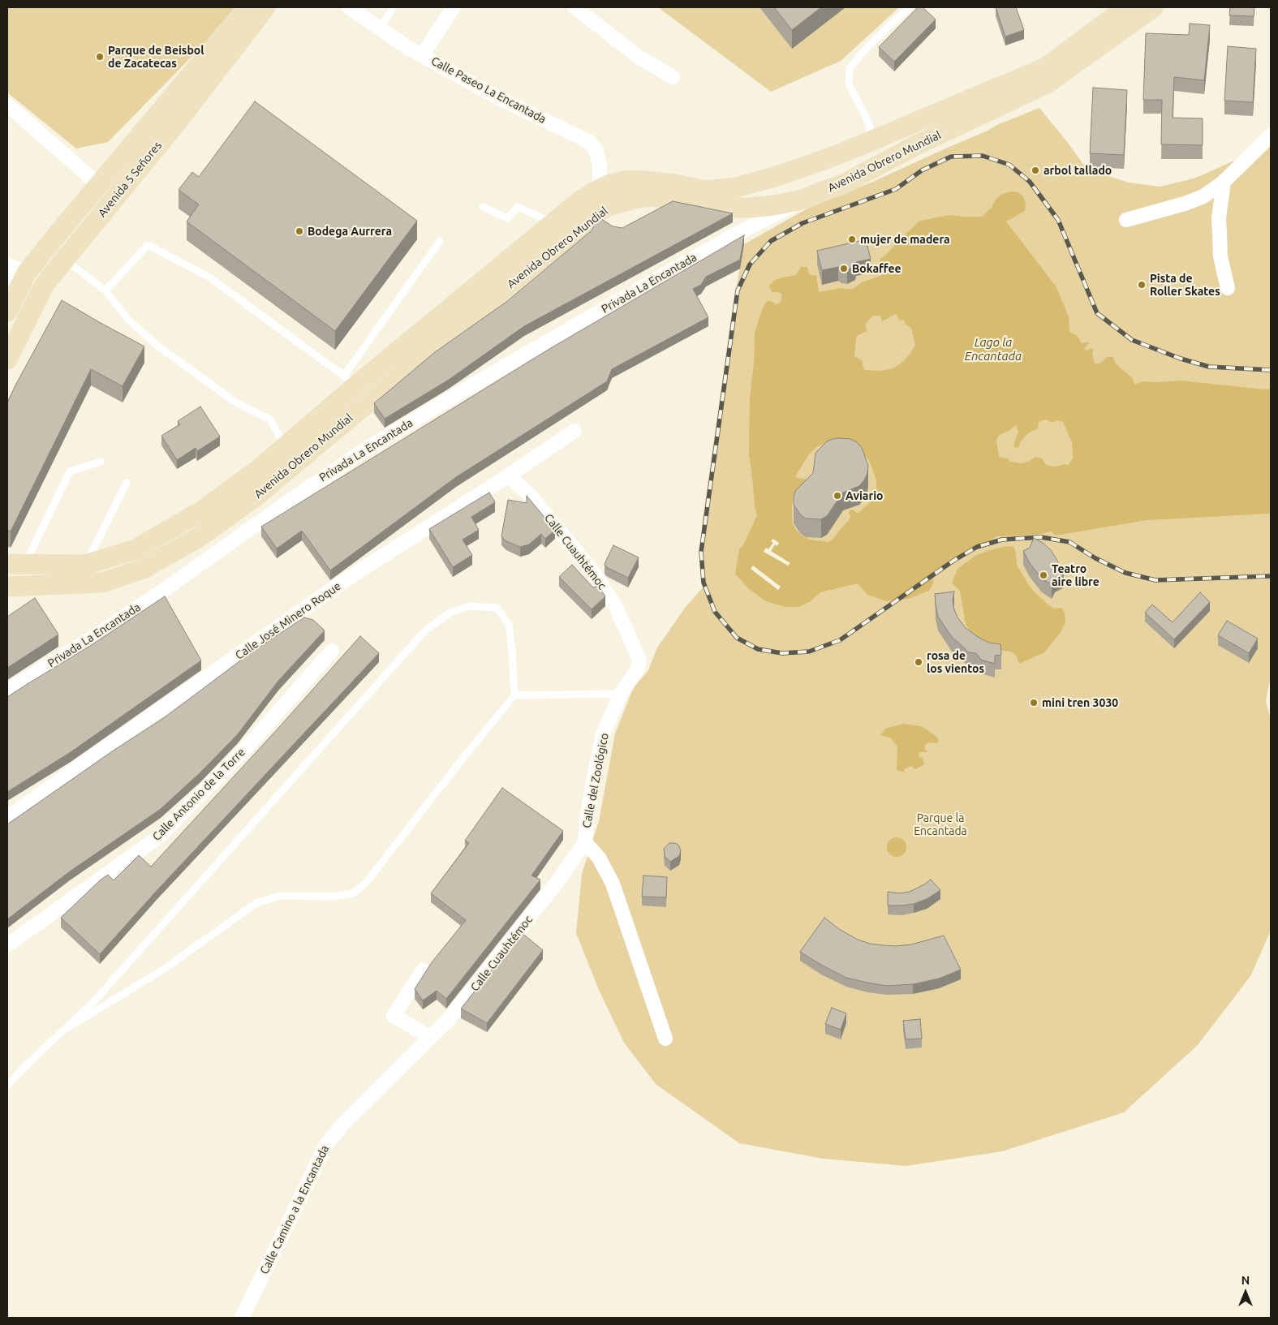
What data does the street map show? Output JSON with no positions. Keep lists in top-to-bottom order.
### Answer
{
  "streets": {
    "main road": ["Avenida Obrero Mundial", "Avenida 5 Señores"],
    "street": [
      "Calle Paseo La Encantada",
      "Privada La Encantada",
      "Calle Cuauhtémoc",
      "Calle José Minero Roque",
      "Calle del Zoológico",
      "Calle Antonio de la Torre",
      "Calle Camino a la Encantada"
    ]
  },
  "crossings": [
    ["Calle Paseo La Encantada", "Avenida Obrero Mundial"],
    ["Avenida Obrero Mundial", "Privada La Encantada"],
    ["Calle Cuauhtémoc", "Calle José Minero Roque"],
    ["Calle Cuauhtémoc", "Calle del Zoológico"],
    ["Calle Cuauhtémoc", "Calle Camino a la Encantada"]
  ],
  "water": ["Lago la Encantada"],
  "parks": ["Parque la Encantada"],
  "places": [
    "Parque de Beisbol de Zacatecas",
    "arbol tallado",
    "Bodega Aurrera",
    "mujer de madera",
    "Bokaffee",
    "Pista de Roller Skates",
    "Aviario",
    "Teatro aire libre",
    "rosa de los vientos",
    "mini tren 3030"
  ],
  "north": "top"
}
